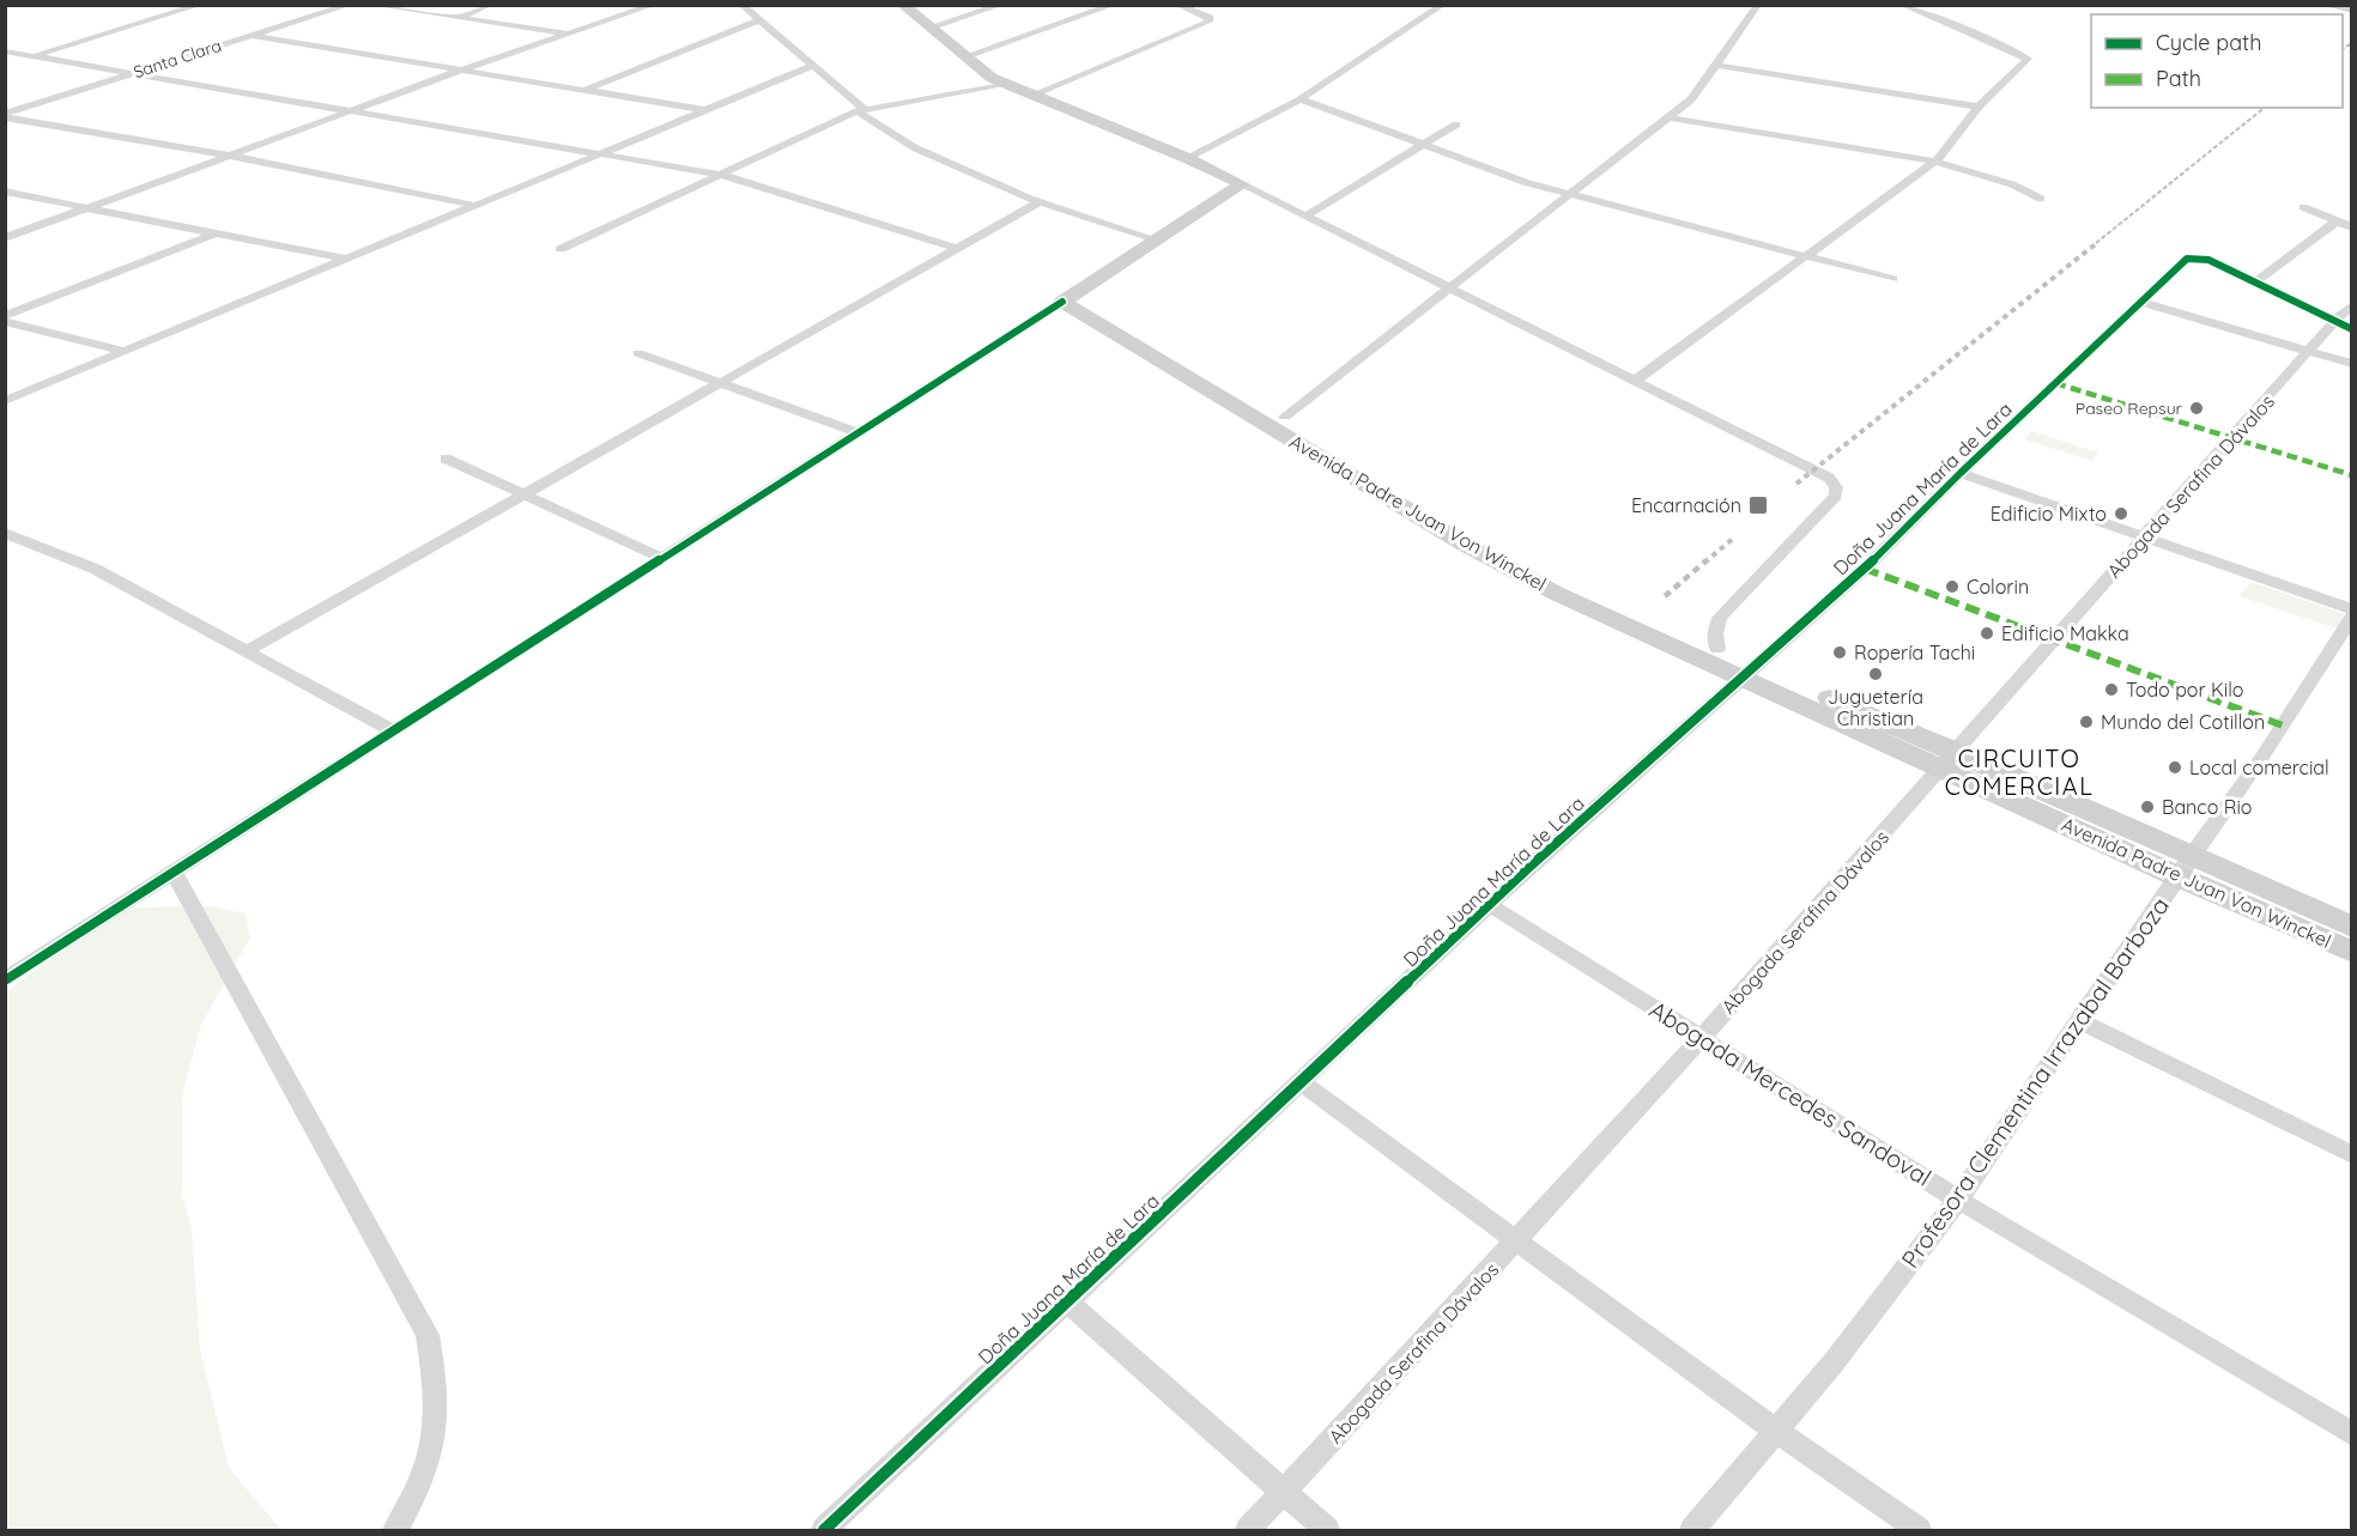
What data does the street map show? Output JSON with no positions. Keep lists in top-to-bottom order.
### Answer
{
  "streets": {
    "main road": ["Avenida Padre Juan Von Winckel"],
    "street": [
      "Santa Clara",
      "Abogada Serafina Dávalos",
      "Doña Juana María de Lara",
      "Profesora Clementina Irrazabal Barboza",
      "Abogada Mercedes Sandoval"
    ]
  },
  "crossings": [
    ["Abogada Serafina Dávalos", "Avenida Padre Juan Von Winckel"],
    ["Abogada Serafina Dávalos", "Abogada Mercedes Sandoval"],
    ["Doña Juana María de Lara", "Avenida Padre Juan Von Winckel"],
    ["Doña Juana María de Lara", "Abogada Mercedes Sandoval"],
    ["Avenida Padre Juan Von Winckel", "Profesora Clementina Irrazabal Barboza"],
    ["Profesora Clementina Irrazabal Barboza", "Abogada Mercedes Sandoval"]
  ],
  "districts": ["CIRCUITO COMERCIAL"],
  "places": {
    "other": [
      "Paseo Repsur",
      "Edificio Mixto",
      "Colorin",
      "Edificio Makka",
      "Ropería Tachi",
      "Juguetería Christian",
      "Todo por Kilo",
      "Mundo del Cotillon",
      "Local comercial",
      "Banco Rio"
    ],
    "transit": ["Encarnación"]
  },
  "legend": ["Cycle path", "Path"]
}
